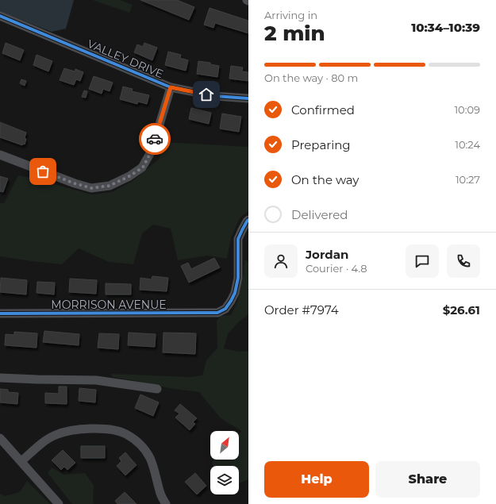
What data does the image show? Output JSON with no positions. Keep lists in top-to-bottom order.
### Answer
{
  "streets": {
    "street": ["VALLEY DRIVE", "MORRISON AVENUE"]
  },
  "north": "top right",
  "page": {
    "heading": ["2 min", "Arriving in", "10:34–10:39"],
    "panel": [
      "Jordan",
      "Courier · 4.8",
      "Order #7974",
      "$26.61"
    ],
    "bar": "On the way · 80 m",
    "list": [
      ["Confirmed", "10:09"],
      ["Preparing", "10:24"],
      ["On the way", "10:27"],
      "Delivered"
    ],
    "buttons": ["Help", "Share"]
  }
}
